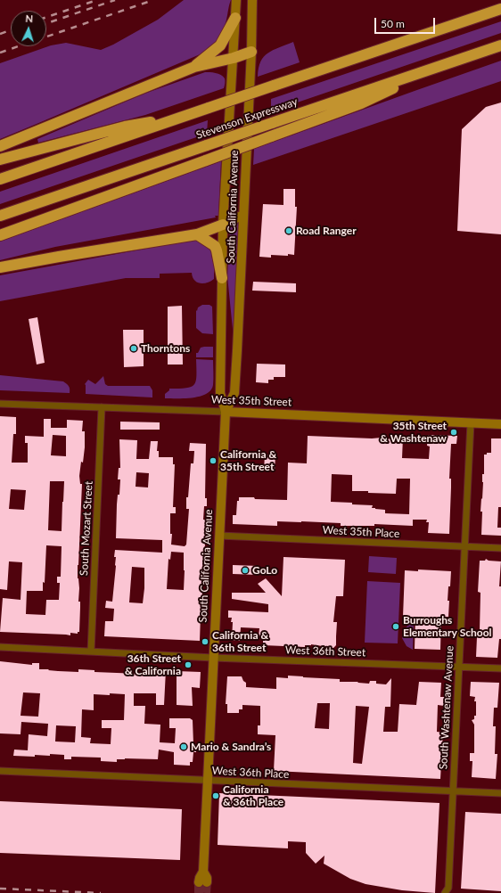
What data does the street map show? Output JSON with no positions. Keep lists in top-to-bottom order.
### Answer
{
  "streets": {
    "highway": ["Stevenson Expressway"],
    "main road": ["South California Avenue", "West 35th Street"],
    "street": [
      "South Mozart Street",
      "West 35th Place",
      "West 36th Street",
      "South Washtenaw Avenue",
      "West 36th Place"
    ]
  },
  "crossings": [
    ["South California Avenue", "West 35th Street"],
    ["South California Avenue", "West 35th Place"],
    ["South California Avenue", "West 36th Street"],
    ["South California Avenue", "West 36th Place"],
    ["West 35th Street", "South Mozart Street"],
    ["West 35th Street", "South Washtenaw Avenue"],
    ["South Mozart Street", "West 36th Street"],
    ["West 35th Place", "South Washtenaw Avenue"],
    ["West 36th Street", "South Washtenaw Avenue"],
    ["South Washtenaw Avenue", "West 36th Place"]
  ],
  "places": [
    "Road Ranger",
    "Thorntons",
    "35th Street & Washtenaw",
    "California & 35th Street",
    "GoLo",
    "Burroughs Elementary School",
    "California & 36th Street",
    "36th Street & California",
    "Mario & Sandra’s",
    "California & 36th Place"
  ],
  "scale_bar": "50 m",
  "north": "top"
}
